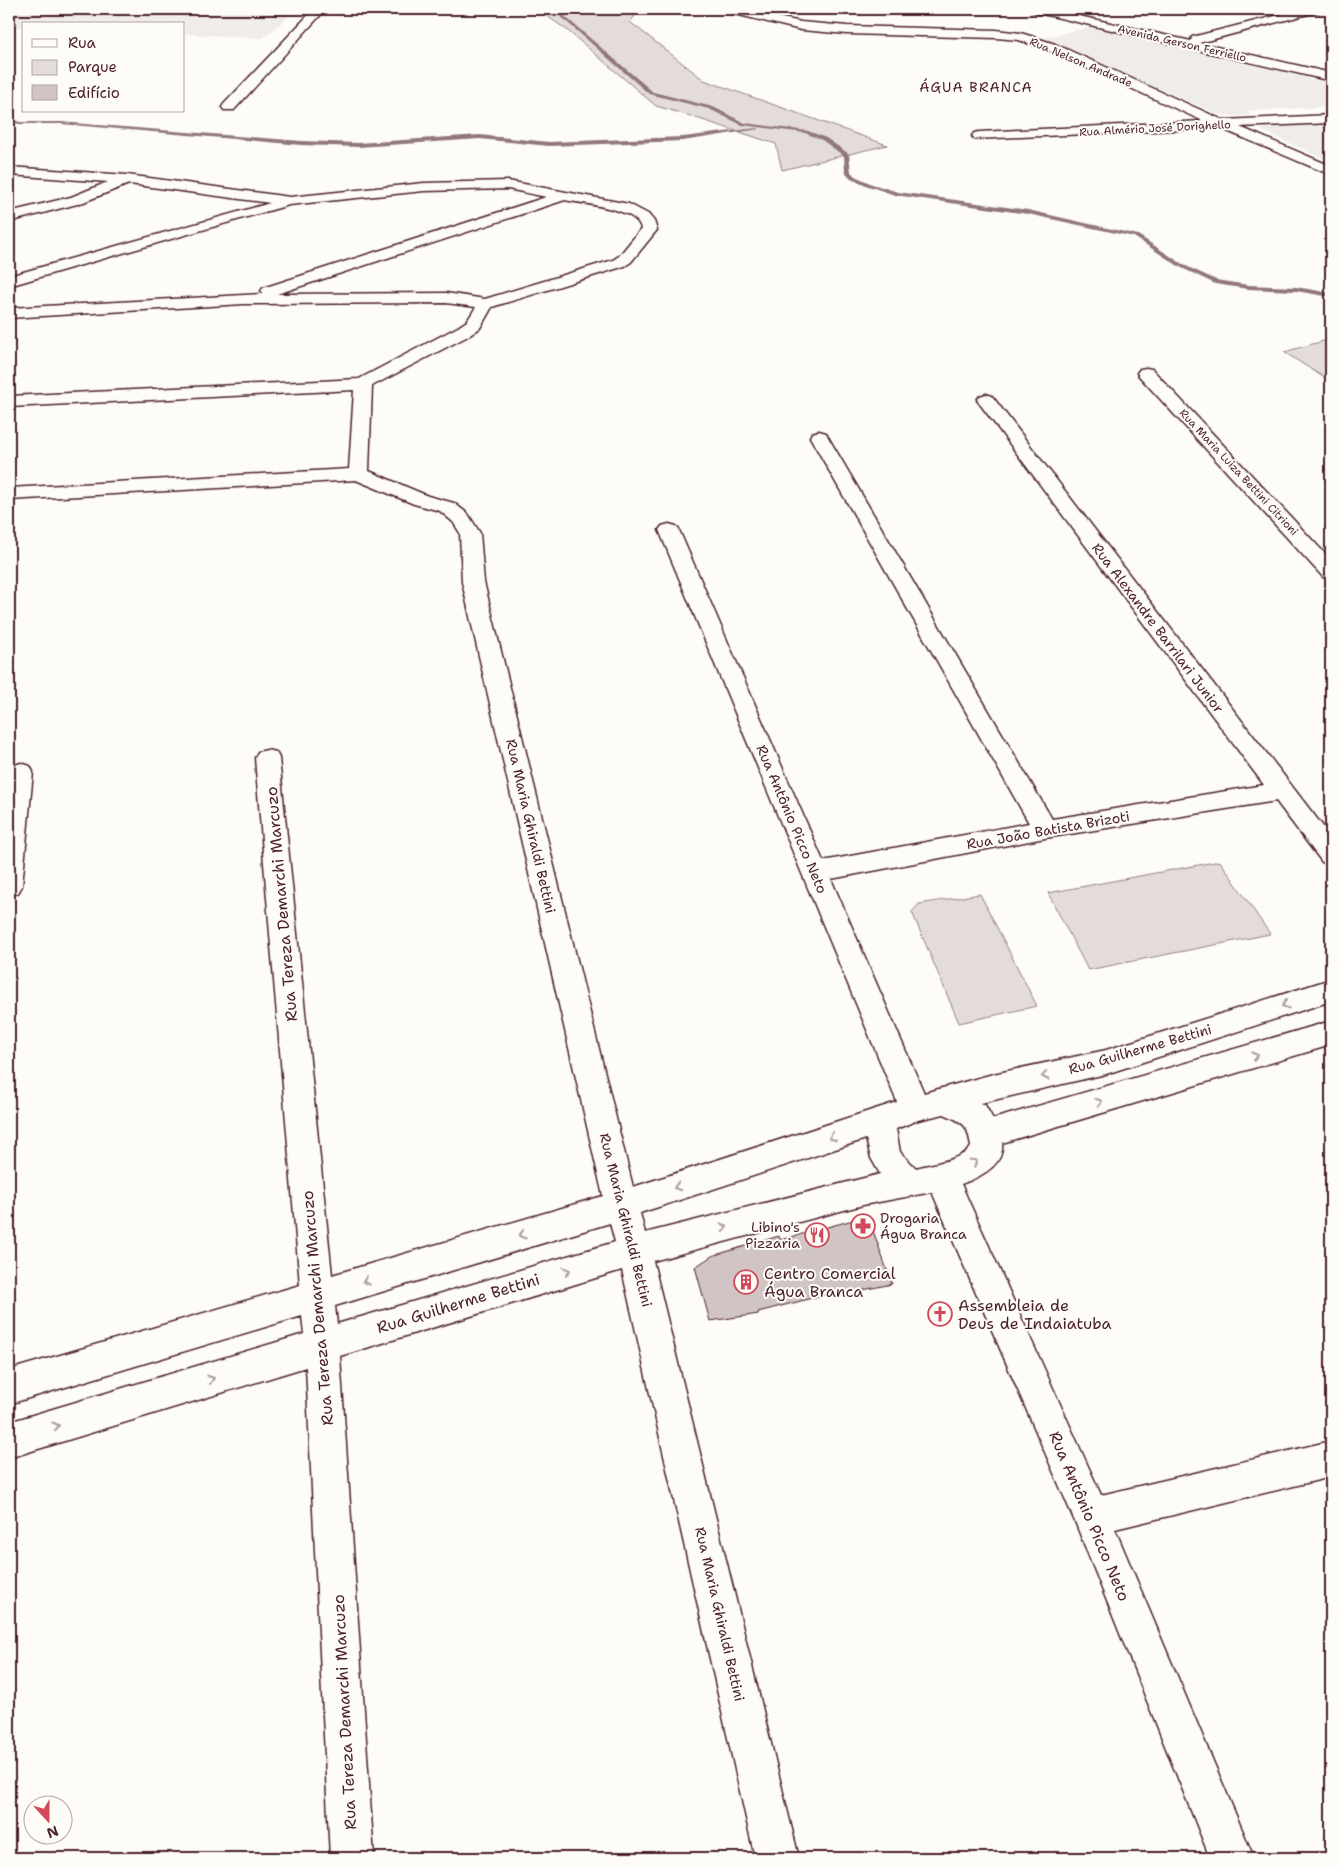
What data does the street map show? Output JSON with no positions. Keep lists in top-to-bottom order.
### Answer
{
  "streets": {
    "street": [
      "Avenida Gerson Ferriello",
      "Rua Nelson Andrade",
      "Rua Almério José Dorighello",
      "Rua Maria Luiza Bettini Citrioni",
      "Rua Alexandre Barrilari Junior",
      "Rua Antônio Picco Neto",
      "Rua Maria Ghiraldi Bettini",
      "Rua João Batista Brizoti",
      "Rua Tereza Demarchi Marcuzo",
      "Rua Guilherme Bettini"
    ]
  },
  "crossings": [
    ["Rua Nelson Andrade", "Rua Almério José Dorighello"],
    ["Rua Alexandre Barrilari Junior", "Rua João Batista Brizoti"],
    ["Rua Antônio Picco Neto", "Rua João Batista Brizoti"],
    ["Rua Antônio Picco Neto", "Rua Guilherme Bettini"],
    ["Rua Maria Ghiraldi Bettini", "Rua Guilherme Bettini"],
    ["Rua Tereza Demarchi Marcuzo", "Rua Guilherme Bettini"]
  ],
  "districts": ["ÁGUA BRANCA"],
  "places": {
    "pharmacy": ["Drogaria Água Branca"],
    "restaurant": ["Libino's Pizzaria"],
    "building": ["Centro Comercial Água Branca"],
    "church": ["Assembleia de Deus de Indaiatuba"]
  },
  "legend": ["Rua", "Parque", "Edifício"],
  "north": "bottom"
}
